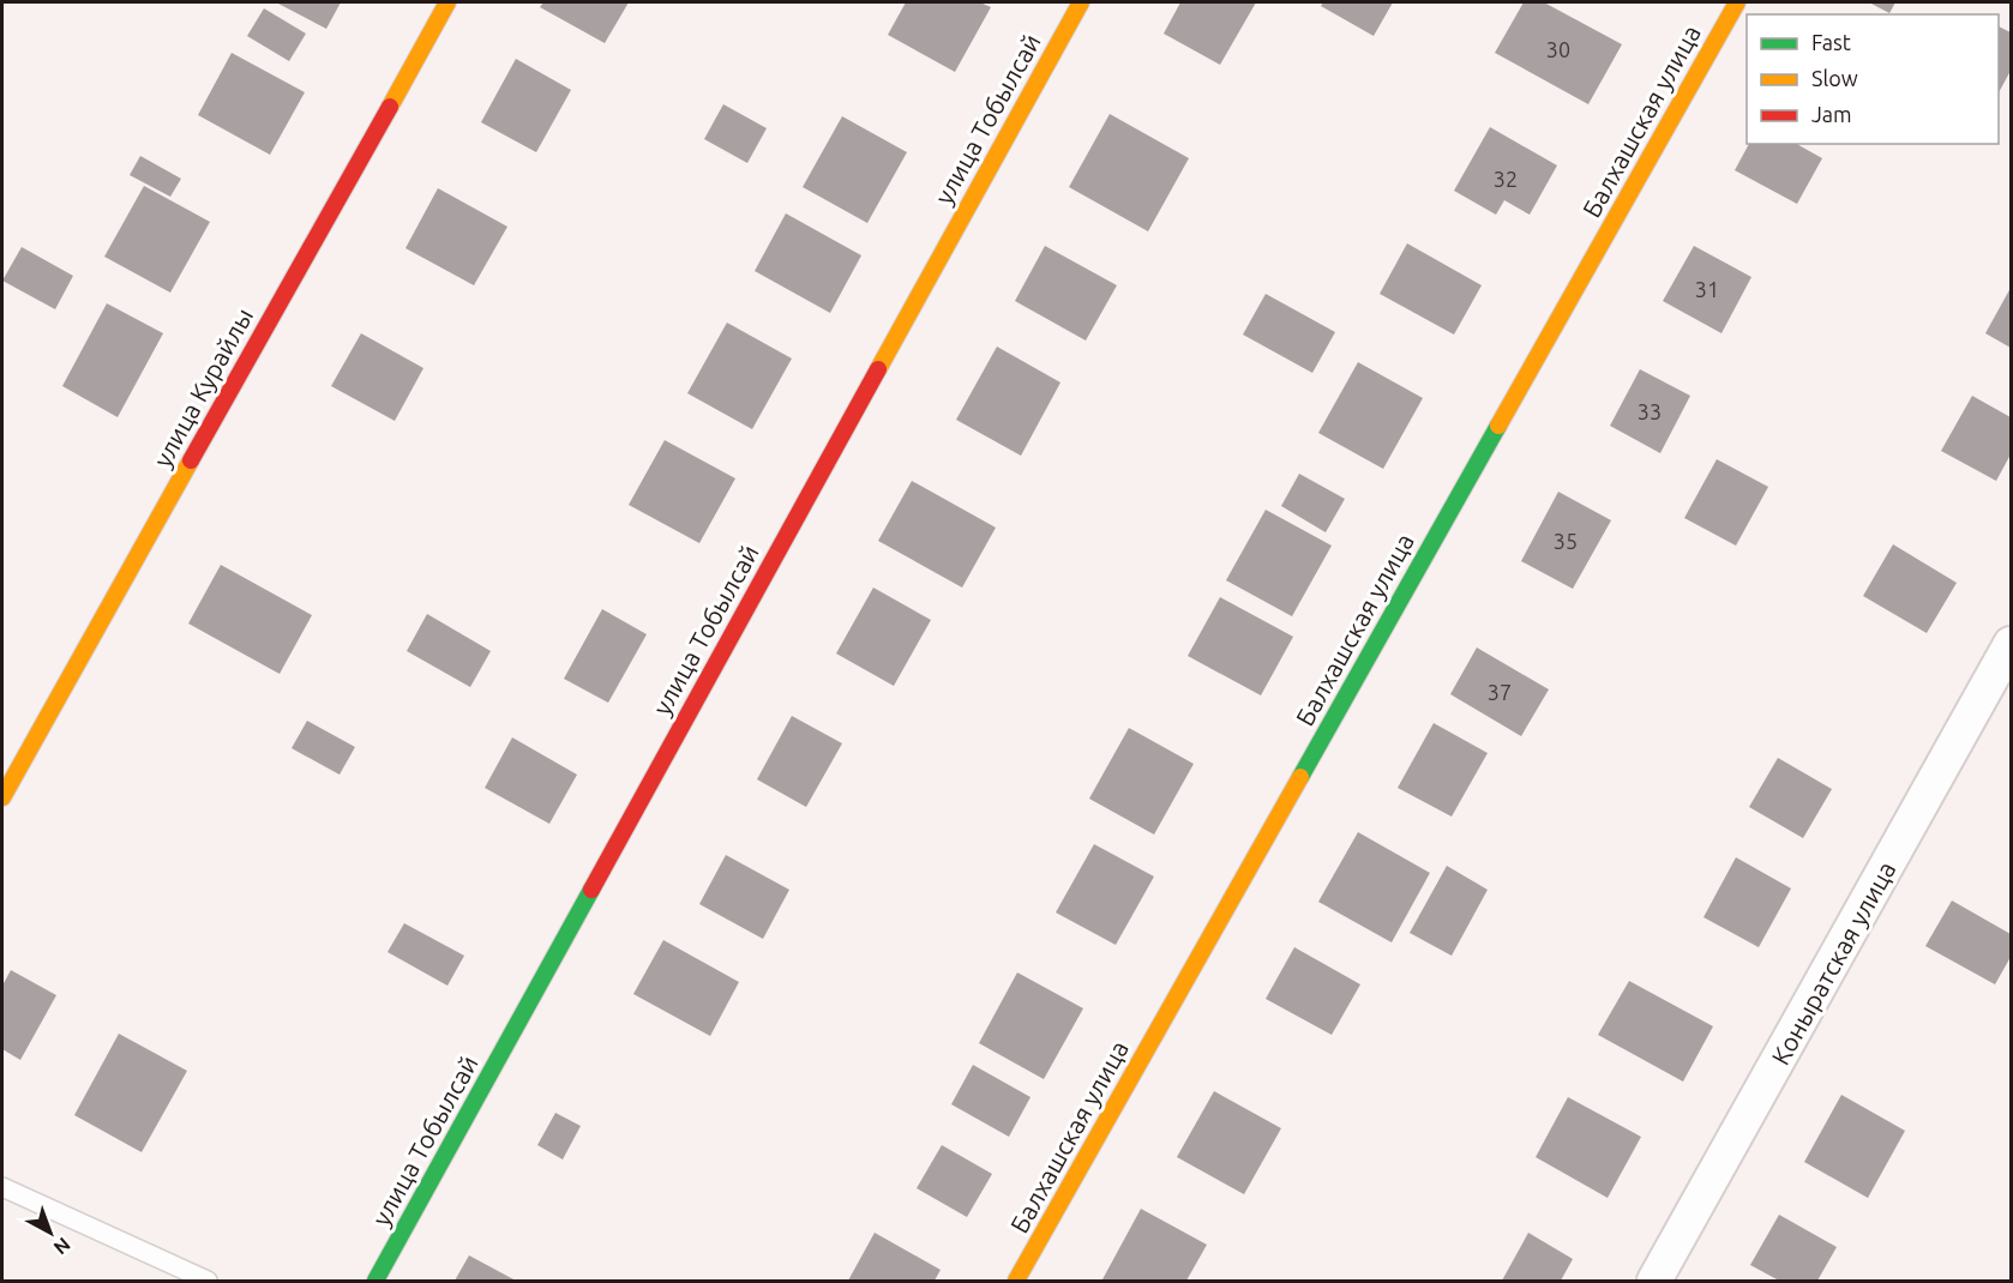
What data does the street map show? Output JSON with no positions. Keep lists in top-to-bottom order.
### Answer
{
  "streets": {
    "street": [
      "улица Тобылсай",
      "Балхашская улица",
      "улица Курайлы",
      "Коныратская улица"
    ]
  },
  "house_numbers": [
    "30",
    "32",
    "31",
    "33",
    "35",
    "37"
  ],
  "legend": ["Fast", "Slow", "Jam"],
  "north": "bottom right"
}
